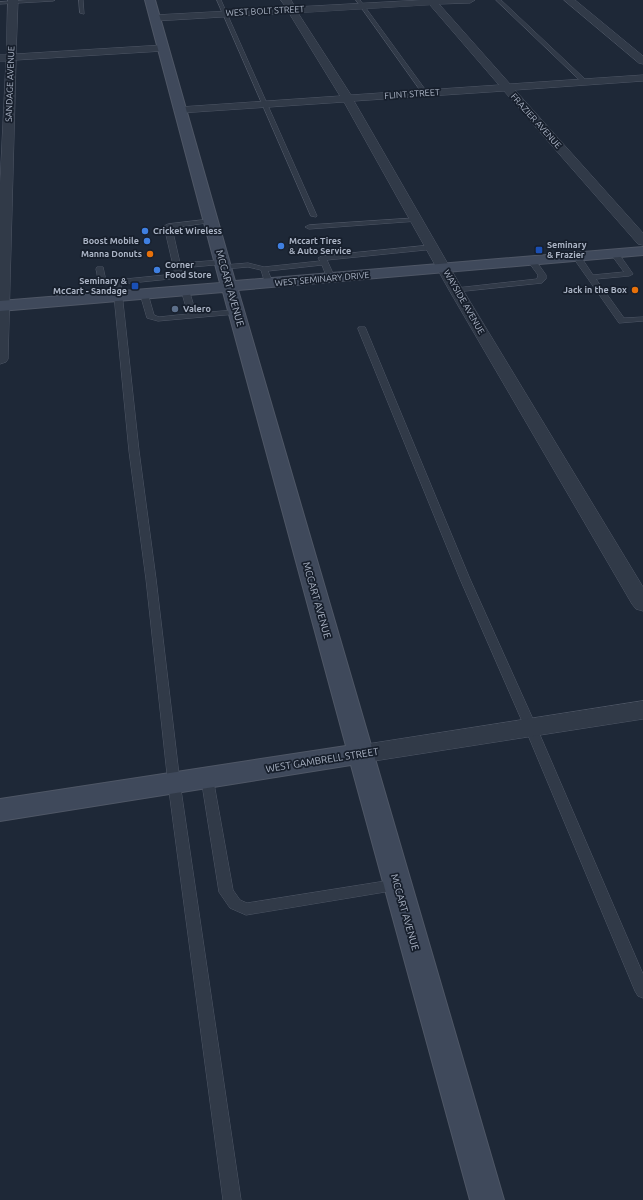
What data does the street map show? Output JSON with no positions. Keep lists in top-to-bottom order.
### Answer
{
  "streets": {
    "main road": ["WEST SEMINARY DRIVE", "MCCART AVENUE", "WEST GAMBRELL STREET"],
    "street": [
      "WEST BOLT STREET",
      "SANDAGE AVENUE",
      "FLINT STREET",
      "FRAZIER AVENUE",
      "WAYSIDE AVENUE"
    ]
  },
  "crossings": [
    ["WEST BOLT STREET", "FRAZIER AVENUE"],
    ["WEST BOLT STREET", "MCCART AVENUE"],
    ["WEST BOLT STREET", "WAYSIDE AVENUE"],
    ["SANDAGE AVENUE", "WEST SEMINARY DRIVE"],
    ["FLINT STREET", "FRAZIER AVENUE"],
    ["FLINT STREET", "MCCART AVENUE"],
    ["FLINT STREET", "WAYSIDE AVENUE"],
    ["WEST SEMINARY DRIVE", "MCCART AVENUE"],
    ["WEST SEMINARY DRIVE", "WAYSIDE AVENUE"],
    ["MCCART AVENUE", "WEST GAMBRELL STREET"]
  ],
  "places": {
    "other": [
      "Cricket Wireless",
      "Boost Mobile",
      "Mccart Tires & Auto Service",
      "Manna Donuts",
      "Corner Food Store",
      "Jack in the Box",
      "Valero"
    ],
    "transit": ["Seminary & Frazier", "Seminary & McCart - Sandage"]
  }
}
